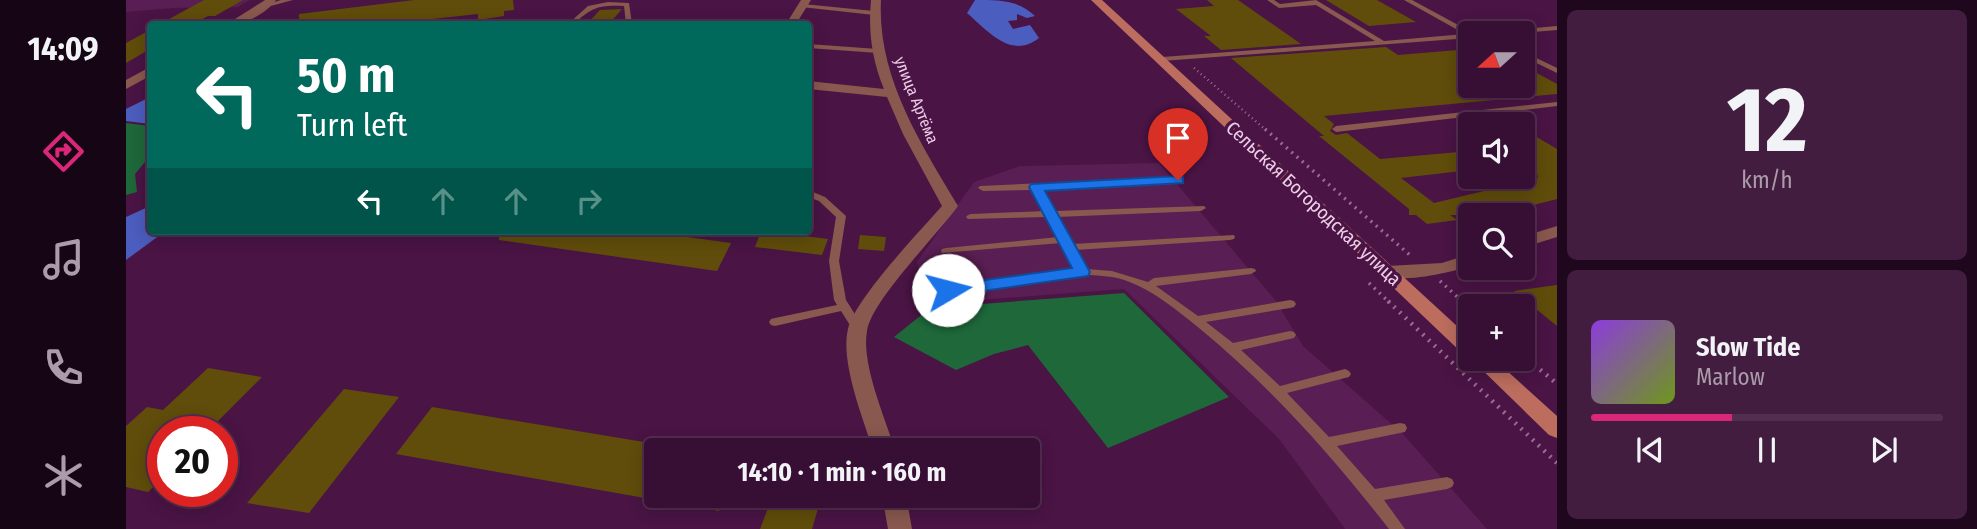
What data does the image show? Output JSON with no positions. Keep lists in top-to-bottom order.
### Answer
{
  "streets": {
    "main road": ["Сельская Богородская улица"],
    "street": ["улица Артёма"]
  },
  "north": "left",
  "page": {
    "tabs": "14:09",
    "tile": ["12", "km/h"],
    "map_buttons": "+",
    "turn": ["50 m", "Turn left"],
    "song": ["Slow Tide", "Marlow"],
    "limit": "20",
    "trip": "14:10 · 1 min · 160 m"
  }
}
